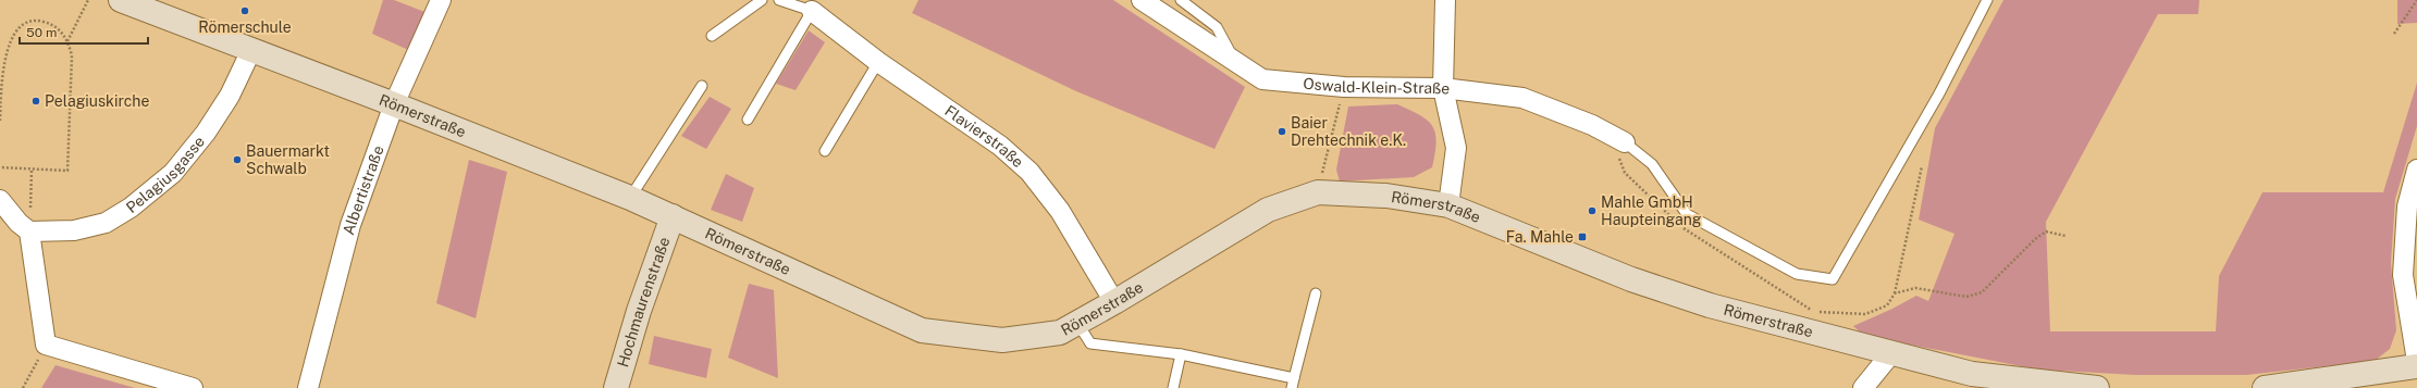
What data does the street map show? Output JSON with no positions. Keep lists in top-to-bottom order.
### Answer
{
  "streets": {
    "street": [
      "Oswald-Klein-Straße",
      "Römerstraße",
      "Flavierstraße",
      "Pelagiusgasse",
      "Albertistraße",
      "Hochmaurenstraße"
    ]
  },
  "crossings": [
    ["Römerstraße", "Flavierstraße"],
    ["Römerstraße", "Pelagiusgasse"],
    ["Römerstraße", "Albertistraße"],
    ["Römerstraße", "Hochmaurenstraße"]
  ],
  "places": {
    "other": [
      "Römerschule",
      "Pelagiuskirche",
      "Baier Drehtechnik e.K.",
      "Bauermarkt Schwalb",
      "Mahle GmbH Haupteingang"
    ],
    "transit": ["Fa. Mahle"]
  },
  "scale_bar": "50 m"
}
